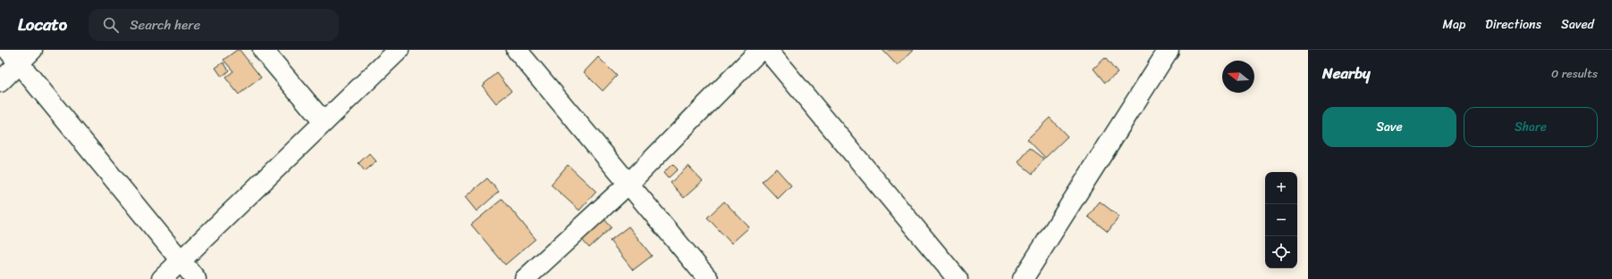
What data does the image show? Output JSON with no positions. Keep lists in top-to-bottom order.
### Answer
{
  "north": "left",
  "page": {
    "header": "Locato",
    "search": "Search here",
    "nav": ["Map", "Directions", "Saved"],
    "heading": ["Nearby", "0 results"],
    "buttons": ["Save", "Share"],
    "map_buttons": ["+", "−"]
  }
}
